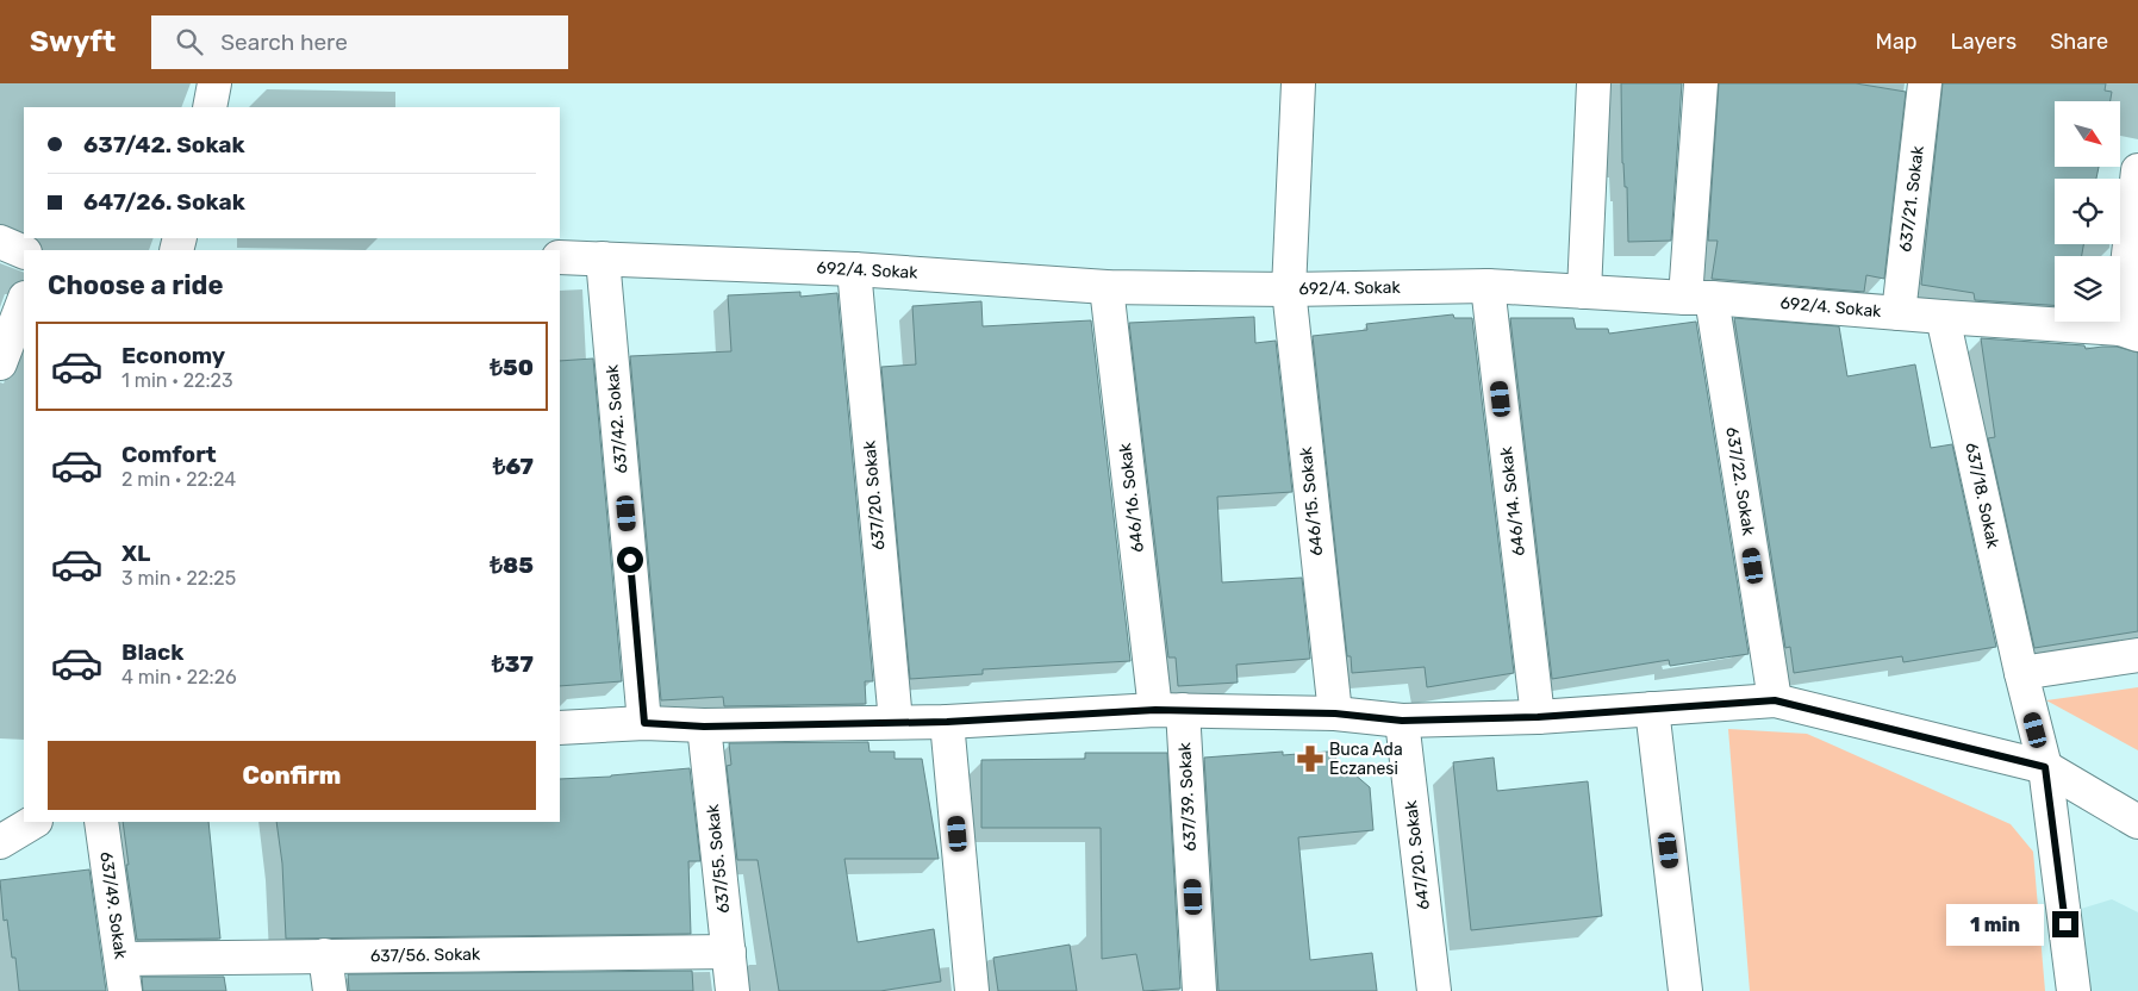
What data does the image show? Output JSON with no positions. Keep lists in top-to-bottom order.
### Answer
{
  "streets": {
    "street": [
      "637/21. Sokak",
      "692/4. Sokak",
      "637/42. Sokak",
      "637/22. Sokak",
      "637/20. Sokak",
      "637/18. Sokak",
      "646/16. Sokak",
      "646/15. Sokak",
      "646/14. Sokak",
      "637/39. Sokak",
      "647/20. Sokak",
      "637/55. Sokak",
      "637/49. Sokak",
      "637/56. Sokak"
    ]
  },
  "crossings": [
    ["637/21. Sokak", "692/4. Sokak"],
    ["692/4. Sokak", "637/42. Sokak"],
    ["692/4. Sokak", "637/22. Sokak"],
    ["692/4. Sokak", "637/20. Sokak"],
    ["692/4. Sokak", "637/18. Sokak"],
    ["692/4. Sokak", "646/16. Sokak"],
    ["692/4. Sokak", "646/15. Sokak"],
    ["692/4. Sokak", "646/14. Sokak"],
    ["646/16. Sokak", "637/39. Sokak"],
    ["637/55. Sokak", "637/56. Sokak"],
    ["637/49. Sokak", "637/56. Sokak"]
  ],
  "places": {
    "pharmacy": ["Buca Ada Eczanesi"]
  },
  "north": "bottom right",
  "page": {
    "header": "Swyft",
    "search": "Search here",
    "nav": ["Map", "Layers", "Share"],
    "banner": ["637/42. Sokak", "647/26. Sokak"],
    "heading": "Choose a ride",
    "list": [
      {
        "name": "Economy",
        "note": "1 min · 22:23",
        "value": "₺50"
      },
      {
        "name": "Comfort",
        "note": "2 min · 22:24",
        "value": "₺67"
      },
      {
        "name": "XL",
        "note": "3 min · 22:25",
        "value": "₺85"
      },
      {
        "name": "Black",
        "note": "4 min · 22:26",
        "value": "₺37"
      }
    ],
    "buttons": "Confirm",
    "bubble": "1 min"
  }
}
